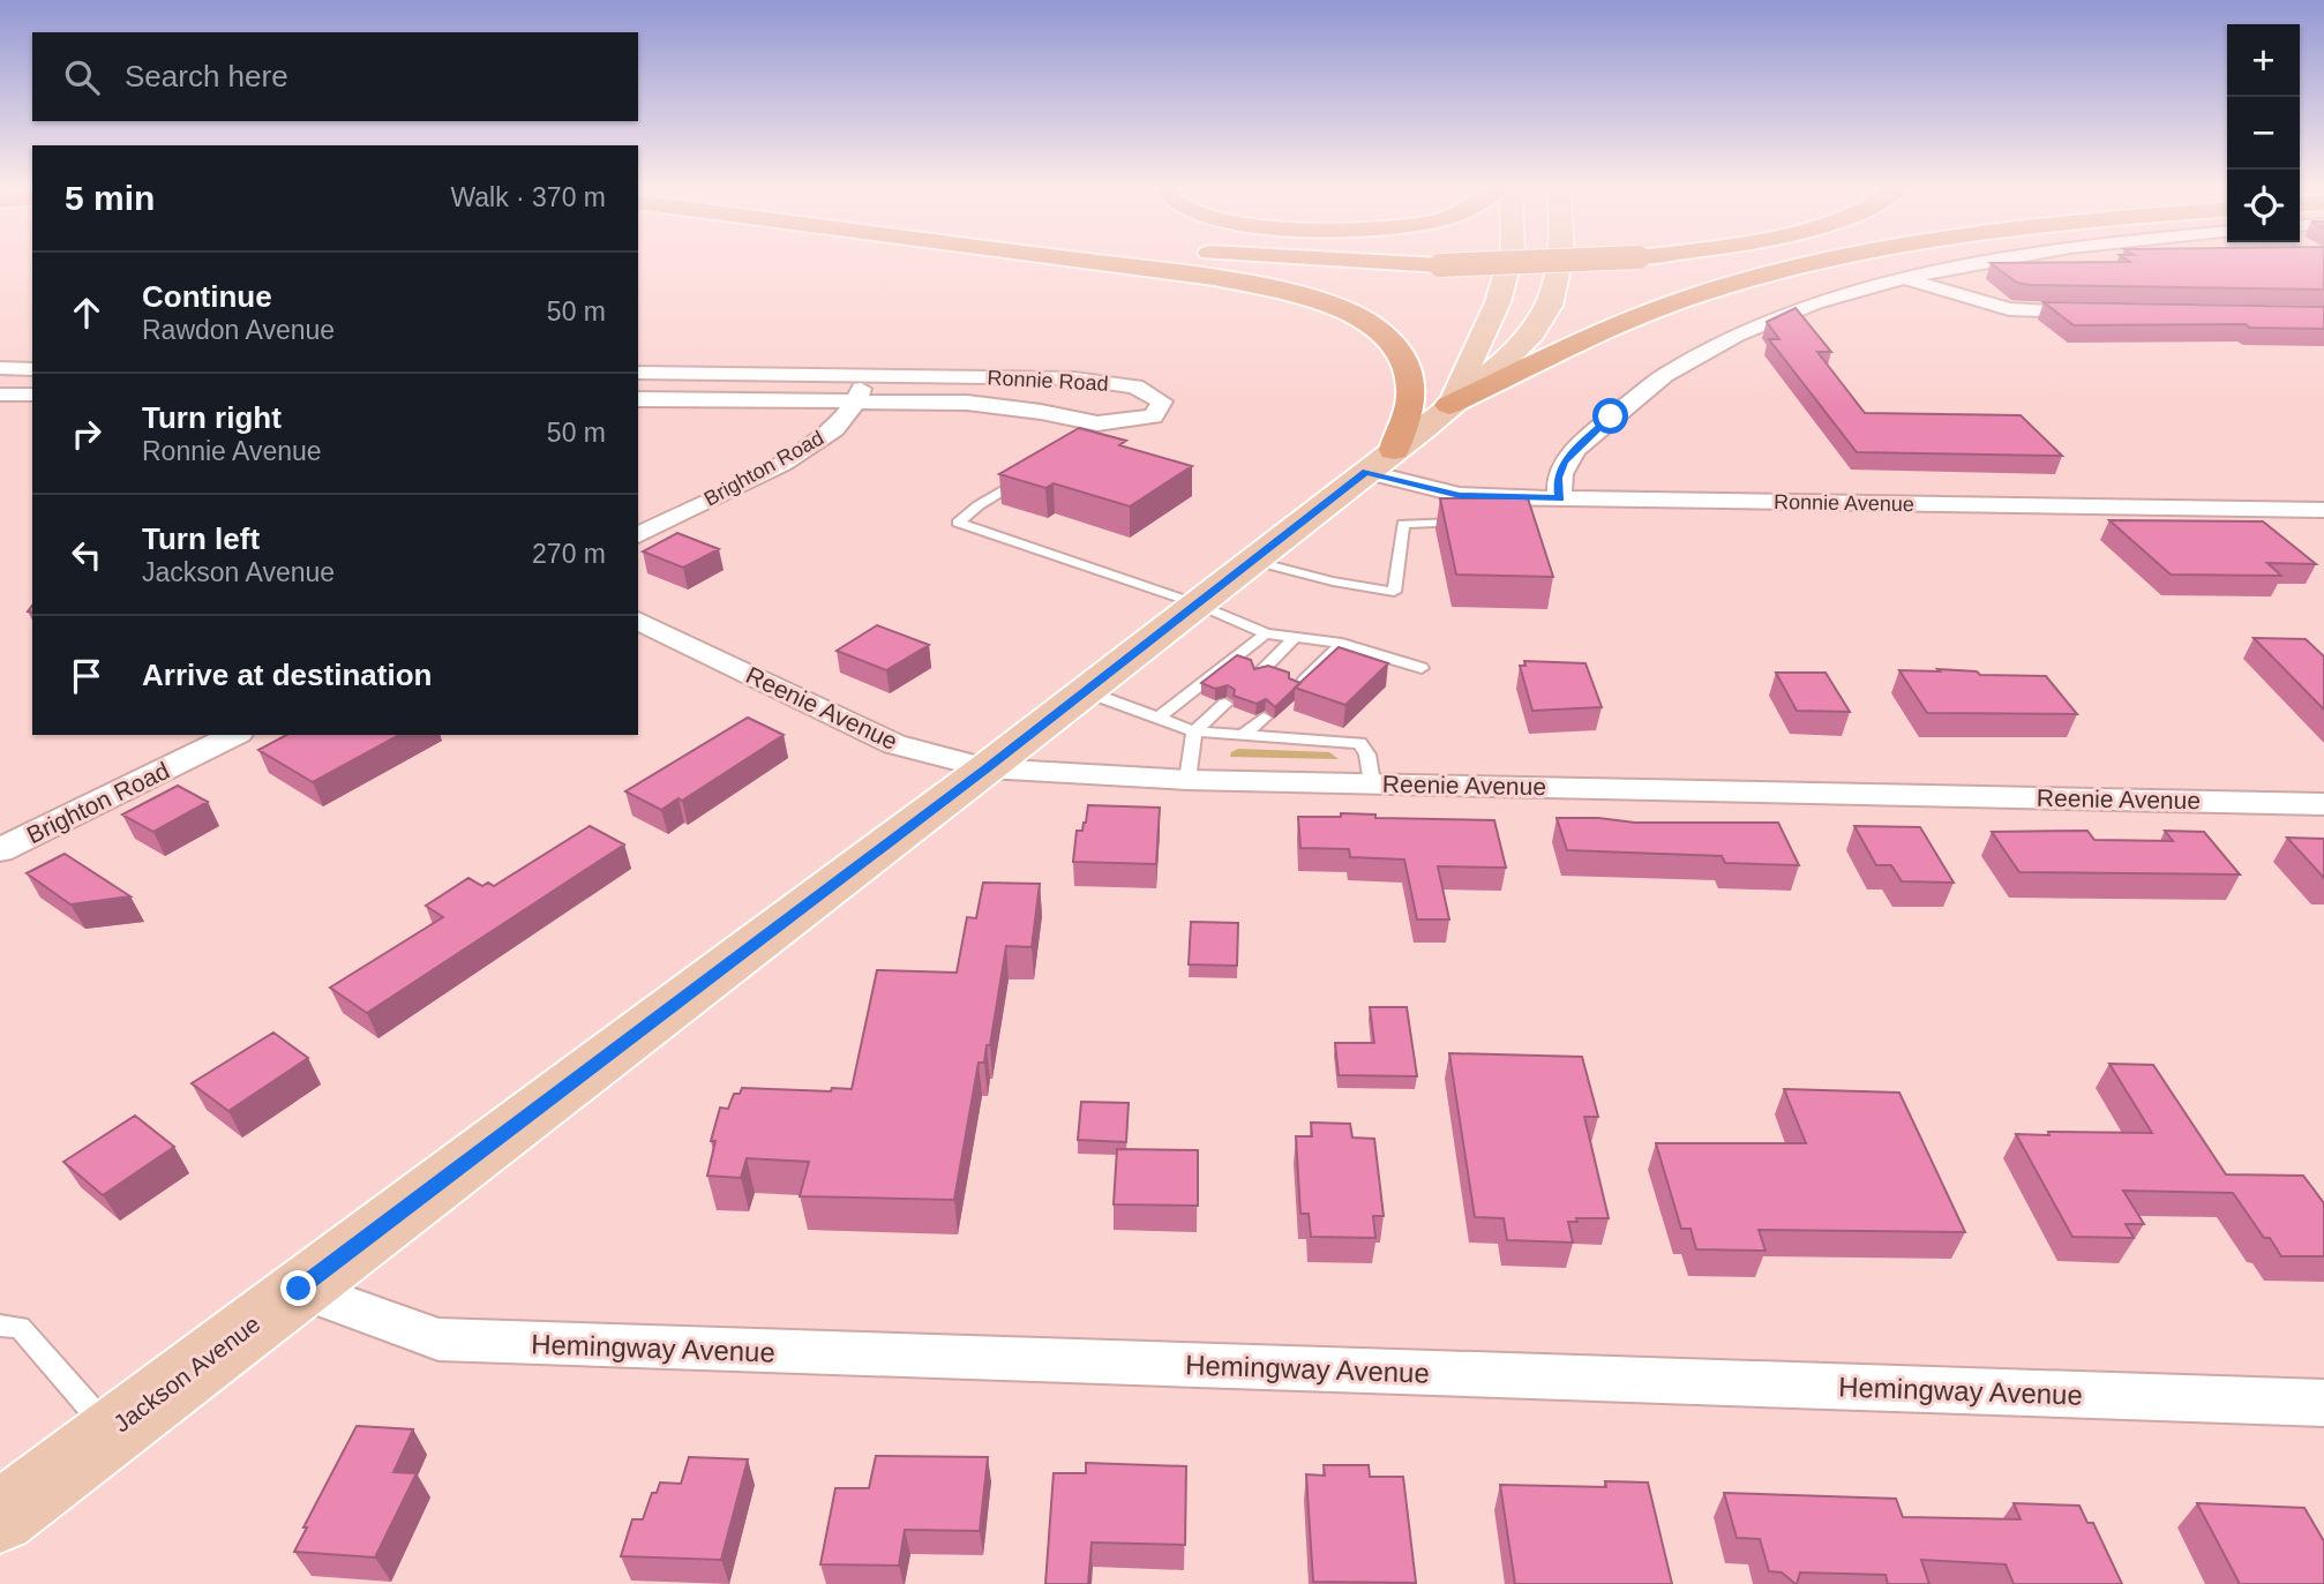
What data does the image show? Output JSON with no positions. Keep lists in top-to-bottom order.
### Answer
{
  "streets": {
    "main road": ["Jackson Avenue"],
    "street": [
      "Ronnie Road",
      "Brighton Road",
      "Ronnie Avenue",
      "Reenie Avenue",
      "Hemingway Avenue"
    ]
  },
  "crossings": [
    ["Ronnie Road", "Brighton Road"],
    ["Ronnie Avenue", "Jackson Avenue"],
    ["Reenie Avenue", "Jackson Avenue"],
    ["Hemingway Avenue", "Jackson Avenue"]
  ],
  "page": {
    "map_buttons": ["+", "−"],
    "search": "Search here",
    "heading": ["5 min", "Walk · 370 m"],
    "list": [
      ["Continue", "Rawdon Avenue", "50 m"],
      ["Turn right", "Ronnie Avenue", "50 m"],
      ["Turn left", "Jackson Avenue", "270 m"],
      "Arrive at destination"
    ]
  }
}
